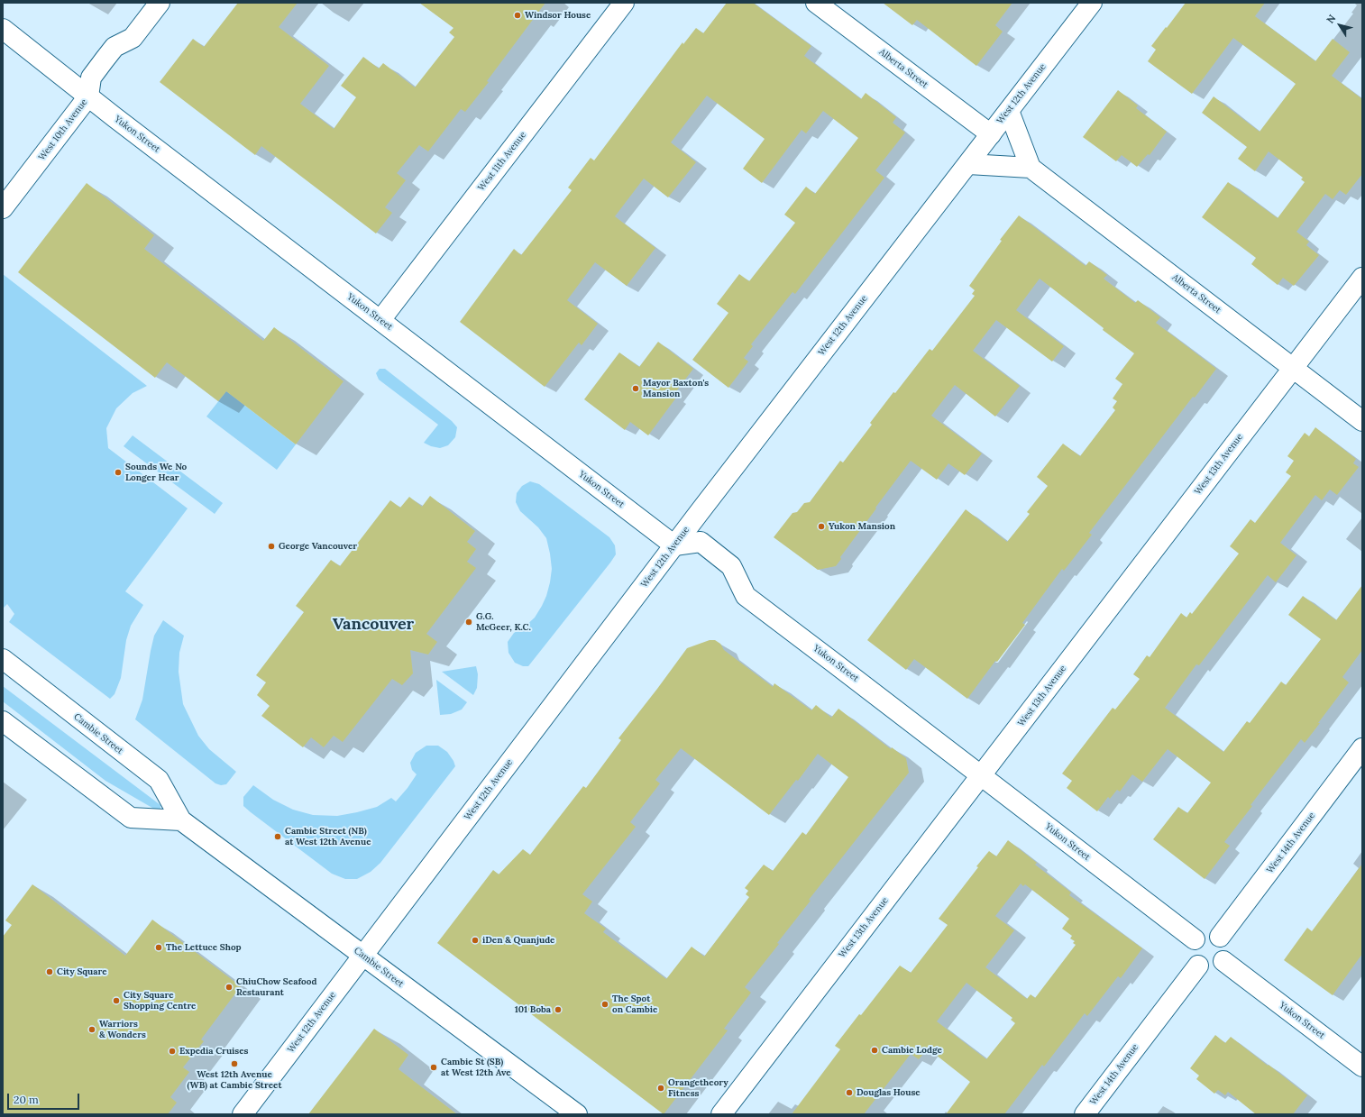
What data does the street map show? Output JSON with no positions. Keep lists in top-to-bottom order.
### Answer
{
  "streets": {
    "street": [
      "Alberta Street",
      "West 12th Avenue",
      "West 10th Avenue",
      "Yukon Street",
      "West 11th Avenue",
      "West 13th Avenue",
      "Cambie Street",
      "West 14th Avenue"
    ]
  },
  "crossings": [
    ["Alberta Street", "West 12th Avenue"],
    ["Alberta Street", "West 13th Avenue"],
    ["West 12th Avenue", "Yukon Street"],
    ["West 12th Avenue", "Cambie Street"],
    ["West 10th Avenue", "Yukon Street"],
    ["Yukon Street", "West 11th Avenue"],
    ["Yukon Street", "West 13th Avenue"],
    ["Yukon Street", "West 14th Avenue"]
  ],
  "districts": ["Vancouver"],
  "places": [
    "Windsor House",
    "Mayor Baxton's Mansion",
    "Sounds We No Longer Hear",
    "Yukon Mansion",
    "George Vancouver",
    "G.G. McGeer, K.C.",
    "Cambie Street (NB) at West 12th Avenue",
    "iDen & Quanjude",
    "The Lettuce Shop",
    "City Square",
    "ChiuChow Seafood Restaurant",
    "City Square Shopping Centre",
    "The Spot on Cambie",
    "101 Boba",
    "Warriors & Wonders",
    "Cambie Lodge",
    "Expedia Cruises",
    "West 12th Avenue (WB) at Cambie Street",
    "Cambie St (SB) at West 12th Ave",
    "Orangetheory Fitness",
    "Douglas House"
  ],
  "scale_bar": "20 m",
  "north": "top left"
}
